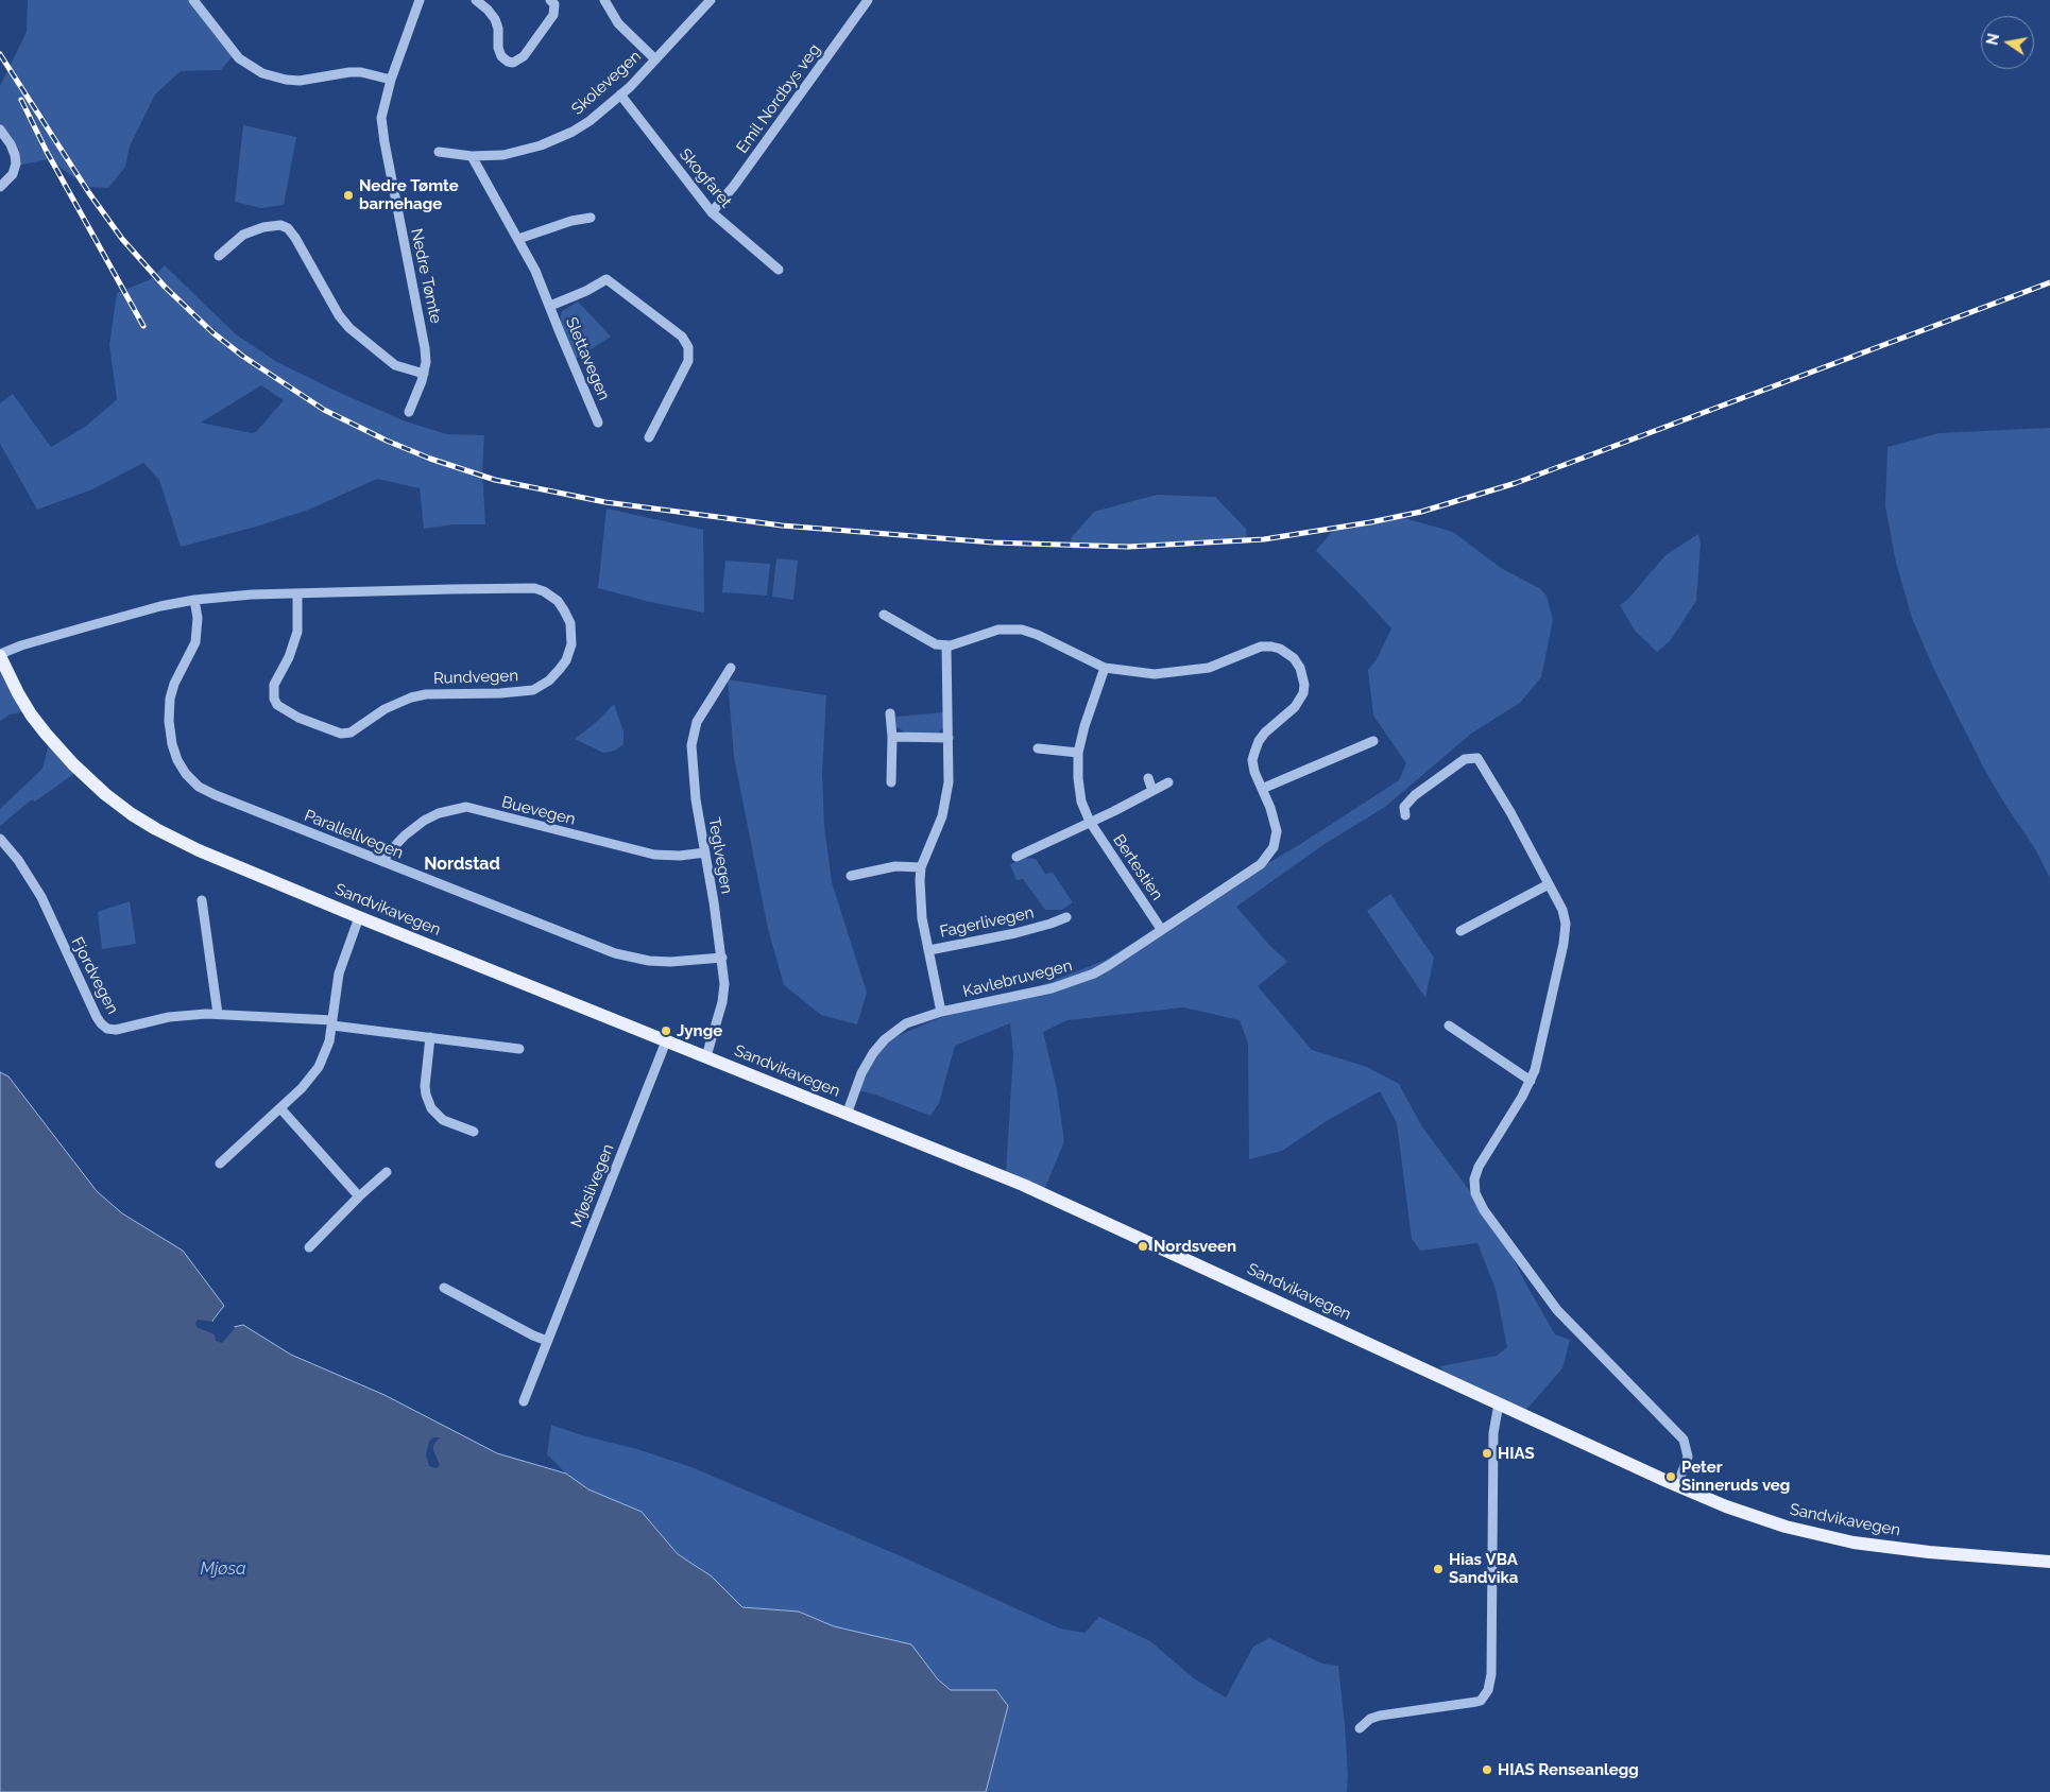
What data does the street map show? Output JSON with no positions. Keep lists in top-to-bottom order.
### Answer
{
  "streets": {
    "main road": ["Sandvikavegen"],
    "street": [
      "Skolevegen",
      "Emil Nordbys veg",
      "Skogfaret",
      "Nedre Tømte",
      "Slettavegen",
      "Rundvegen",
      "Buevegen",
      "Parallellvegen",
      "Teglvegen",
      "Bertestien",
      "Fagerlivegen",
      "Fjordvegen",
      "Kavlebruvegen",
      "Mjøslivegen"
    ]
  },
  "crossings": [
    ["Skolevegen", "Skogfaret"],
    ["Skolevegen", "Slettavegen"],
    ["Emil Nordbys veg", "Skogfaret"],
    ["Rundvegen", "Parallellvegen"],
    ["Rundvegen", "Sandvikavegen"],
    ["Buevegen", "Parallellvegen"],
    ["Buevegen", "Teglvegen"],
    ["Parallellvegen", "Teglvegen"],
    ["Teglvegen", "Sandvikavegen"],
    ["Bertestien", "Kavlebruvegen"],
    ["Sandvikavegen", "Kavlebruvegen"],
    ["Sandvikavegen", "Mjøslivegen"],
    ["Fagerlivegen", "Kavlebruvegen"]
  ],
  "districts": ["Nordstad"],
  "water": ["Mjøsa"],
  "places": [
    "Nedre Tømte barnehage",
    "Jynge",
    "Nordsveen",
    "HIAS",
    "Peter Sinneruds veg",
    "Hias VBA Sandvika",
    "HIAS Renseanlegg"
  ],
  "north": "left"
}
